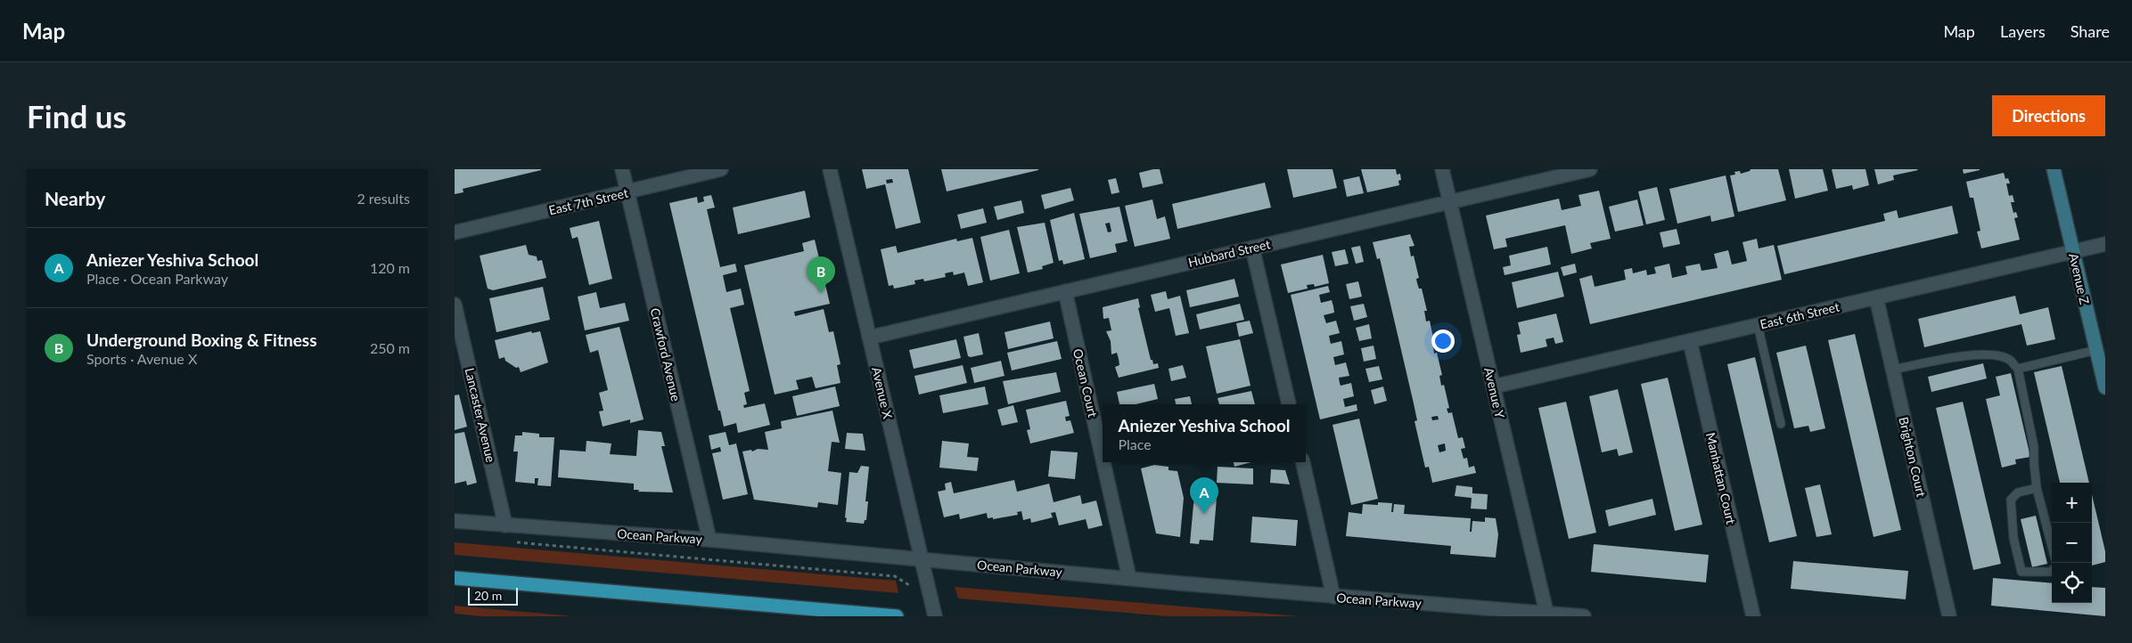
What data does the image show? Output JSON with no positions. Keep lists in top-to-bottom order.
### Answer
{
  "streets": {
    "street": [
      "East 7th Street",
      "Hubbard Street",
      "Avenue Z",
      "East 6th Street",
      "Crawford Avenue",
      "Ocean Court",
      "Avenue X",
      "Avenue Y",
      "Lancaster Avenue",
      "Brighton Court",
      "Manhattan Court",
      "Ocean Parkway"
    ]
  },
  "crossings": [
    ["East 7th Street", "Crawford Avenue"],
    ["Hubbard Street", "Ocean Court"],
    ["Hubbard Street", "Avenue X"],
    ["Hubbard Street", "Avenue Y"],
    ["Avenue Z", "East 6th Street"],
    ["East 6th Street", "Avenue Y"],
    ["East 6th Street", "Brighton Court"],
    ["East 6th Street", "Manhattan Court"],
    ["Crawford Avenue", "Ocean Parkway"],
    ["Ocean Court", "Ocean Parkway"],
    ["Avenue X", "Ocean Parkway"],
    ["Avenue Y", "Ocean Parkway"],
    ["Lancaster Avenue", "Ocean Parkway"]
  ],
  "scale_bar": "20 m",
  "page": {
    "header": "Map",
    "nav": ["Map", "Layers", "Share"],
    "buttons": "Directions",
    "title": "Find us",
    "heading": ["Nearby", "2 results"],
    "list": [
      {
        "mark": "A",
        "name": "Aniezer Yeshiva School",
        "note": "Place · Ocean Parkway",
        "value": "120 m"
      },
      {
        "mark": "B",
        "name": "Underground Boxing & Fitness",
        "note": "Sports · Avenue X",
        "value": "250 m"
      }
    ],
    "pins": ["B", "A"],
    "popup": ["Aniezer Yeshiva School", "Place"],
    "map_buttons": ["+", "−"],
    "scale": "20 m"
  }
}
